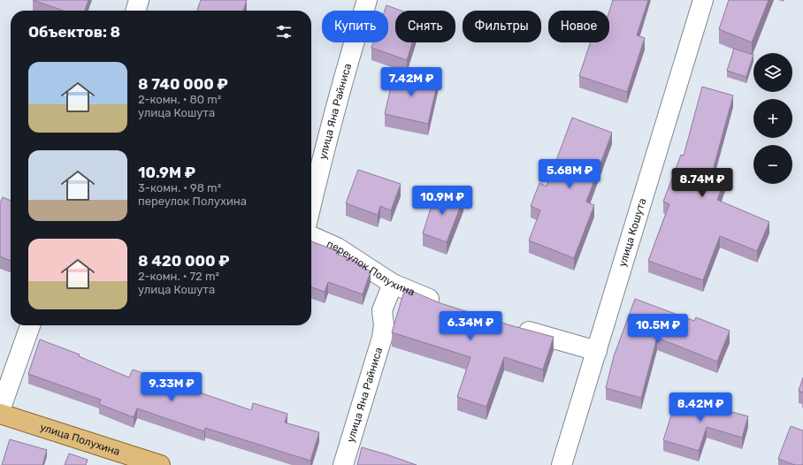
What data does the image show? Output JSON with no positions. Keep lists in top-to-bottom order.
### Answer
{
  "streets": {
    "main road": ["улица Полухина"],
    "street": ["улица Яна Райниса", "улица Кошута", "переулок Полухина"]
  },
  "crossings": [
    ["улица Яна Райниса", "переулок Полухина"]
  ],
  "page": {
    "chip": [
      "Купить",
      "Снять",
      "Фильтры",
      "Новое"
    ],
    "heading": "Объектов: 8",
    "map_buttons": ["+", "−"],
    "list": [
      {
        "name": "8 740 000 ₽",
        "note": "2-комн. · 80 m² · улица Кошута"
      },
      {
        "name": "10.9M ₽",
        "note": "3-комн. · 98 m² · переулок Полухина"
      },
      {
        "name": "8 420 000 ₽",
        "note": "2-комн. · 72 m² · улица Кошута"
      }
    ],
    "price": [
      "7.42M ₽",
      "5.68M ₽",
      "8.74M ₽",
      "10.9M ₽",
      "6.34M ₽",
      "10.5M ₽",
      "9.33M ₽",
      "8.42M ₽"
    ]
  }
}
